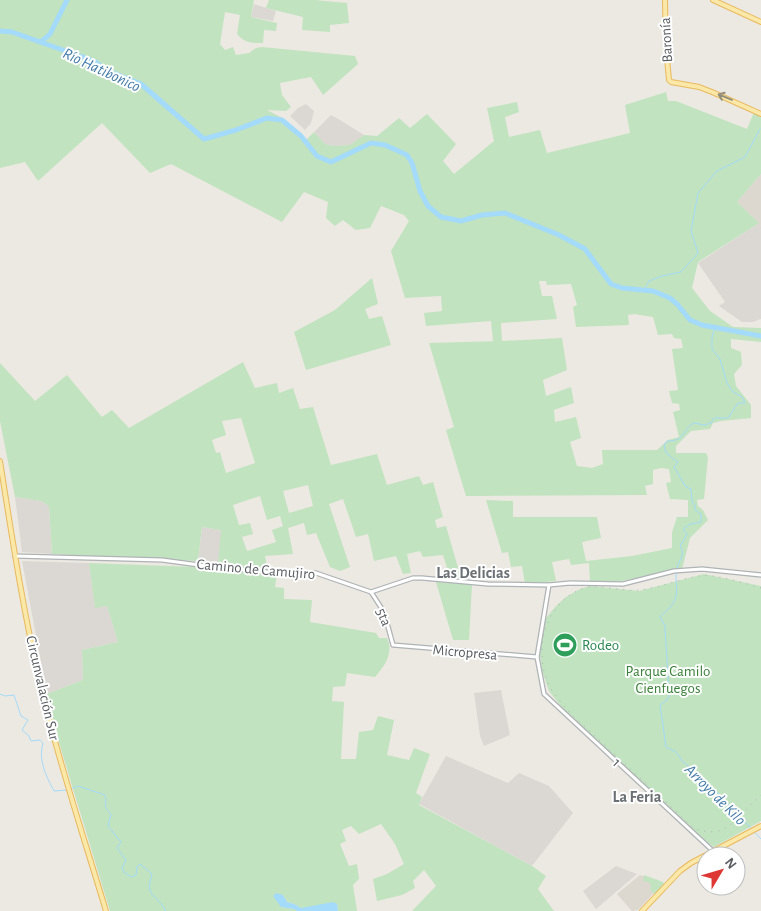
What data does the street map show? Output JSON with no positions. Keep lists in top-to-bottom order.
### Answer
{
  "streets": {
    "main road": ["Baronía", "Circunvalación Sur"],
    "street": [
      "Camino de Camujiro",
      "5ta",
      "Micropresa",
      "1"
    ]
  },
  "crossings": [
    ["Camino de Camujiro", "5ta"],
    ["Camino de Camujiro", "Circunvalación Sur"],
    ["5ta", "Micropresa"],
    ["Micropresa", "1"]
  ],
  "one_way": ["Baronía"],
  "districts": ["Las Delicias", "La Feria"],
  "water": ["Río Hatibonico", "Arroyo de Kilo"],
  "parks": ["Parque Camilo Cienfuegos"],
  "places": {
    "sports": ["Rodeo"]
  },
  "north": "top right"
}
